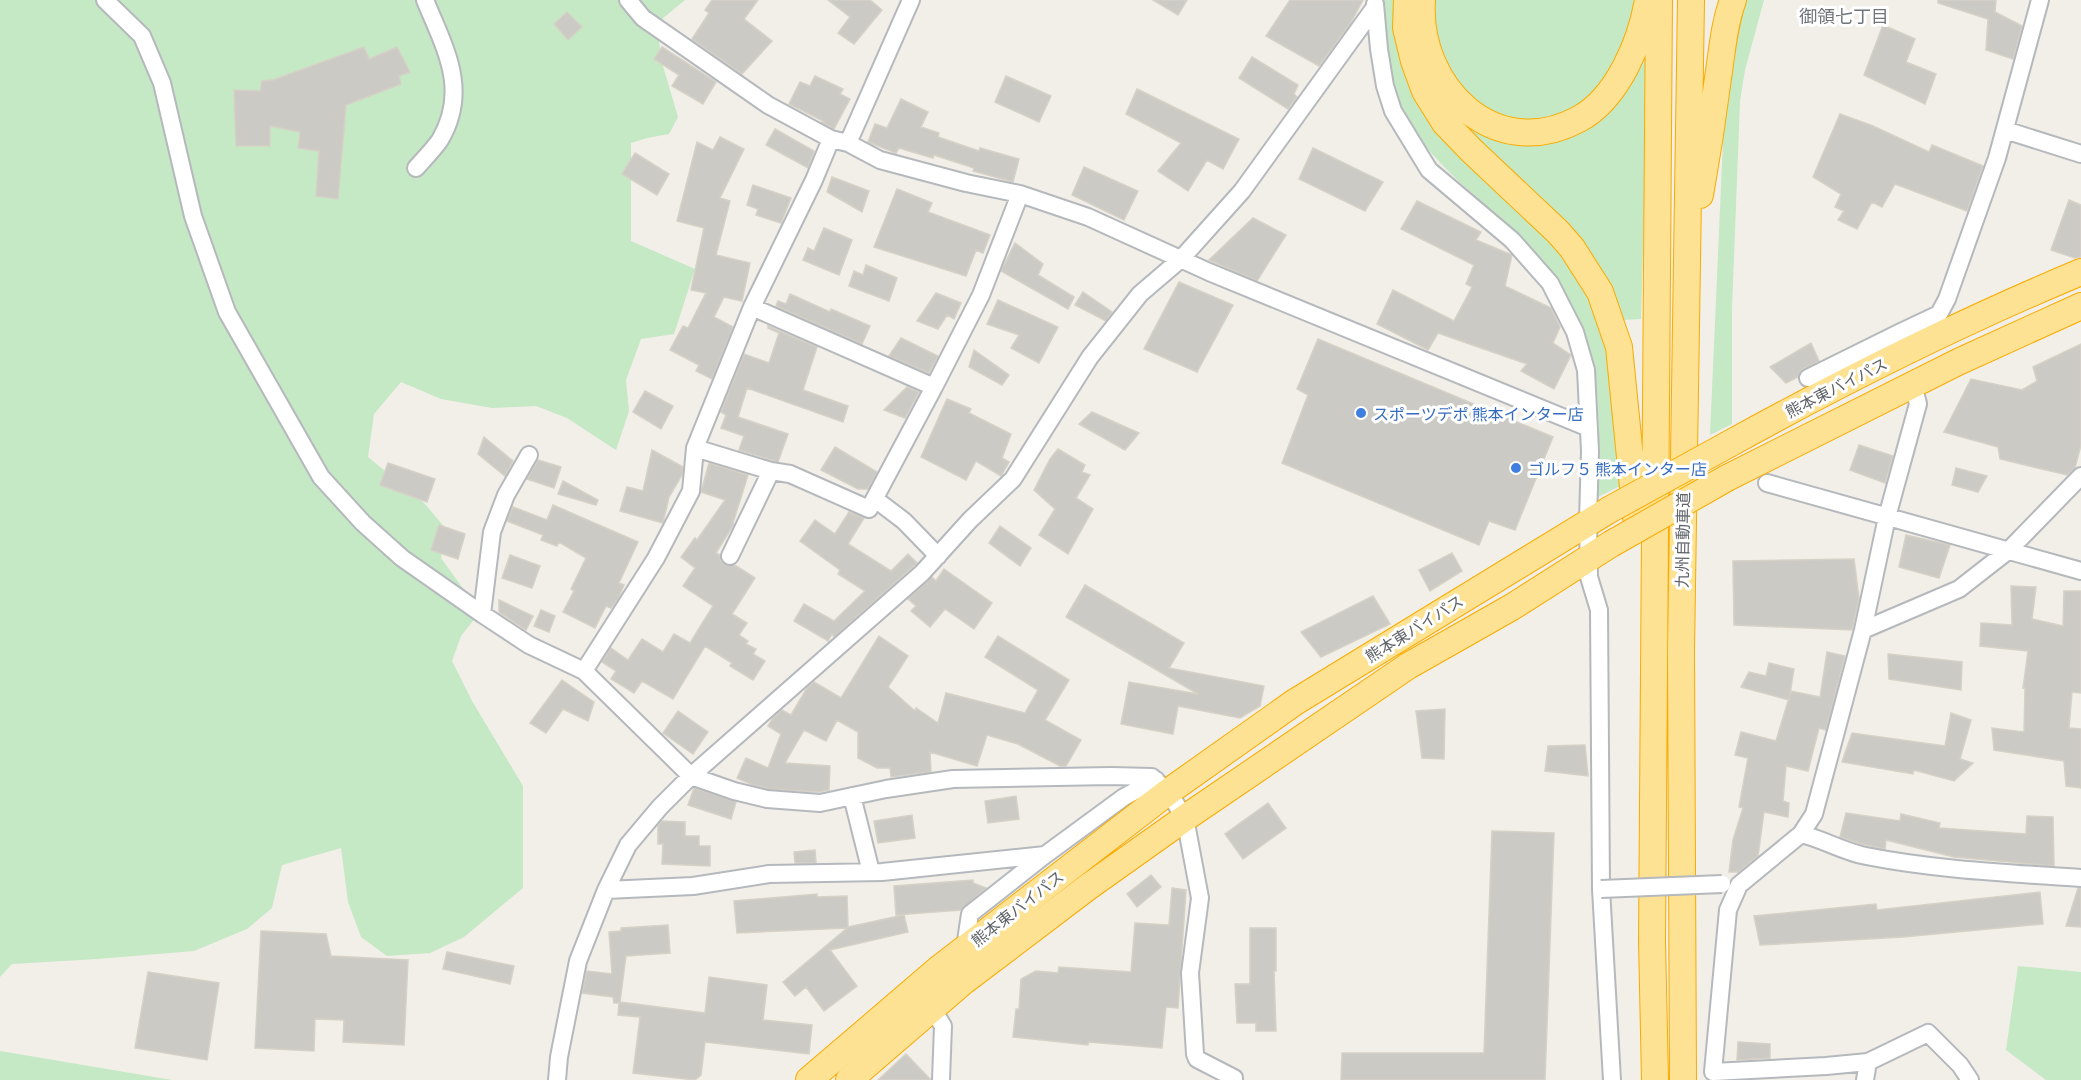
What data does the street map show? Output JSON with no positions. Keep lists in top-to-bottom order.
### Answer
{
  "streets": {
    "highway": ["熊本東バイパス", "九州自動車道"]
  },
  "districts": ["御領七丁目"],
  "places": ["スポーツデポ 熊本インター店", "ゴルフ５ 熊本インター店"]
}
